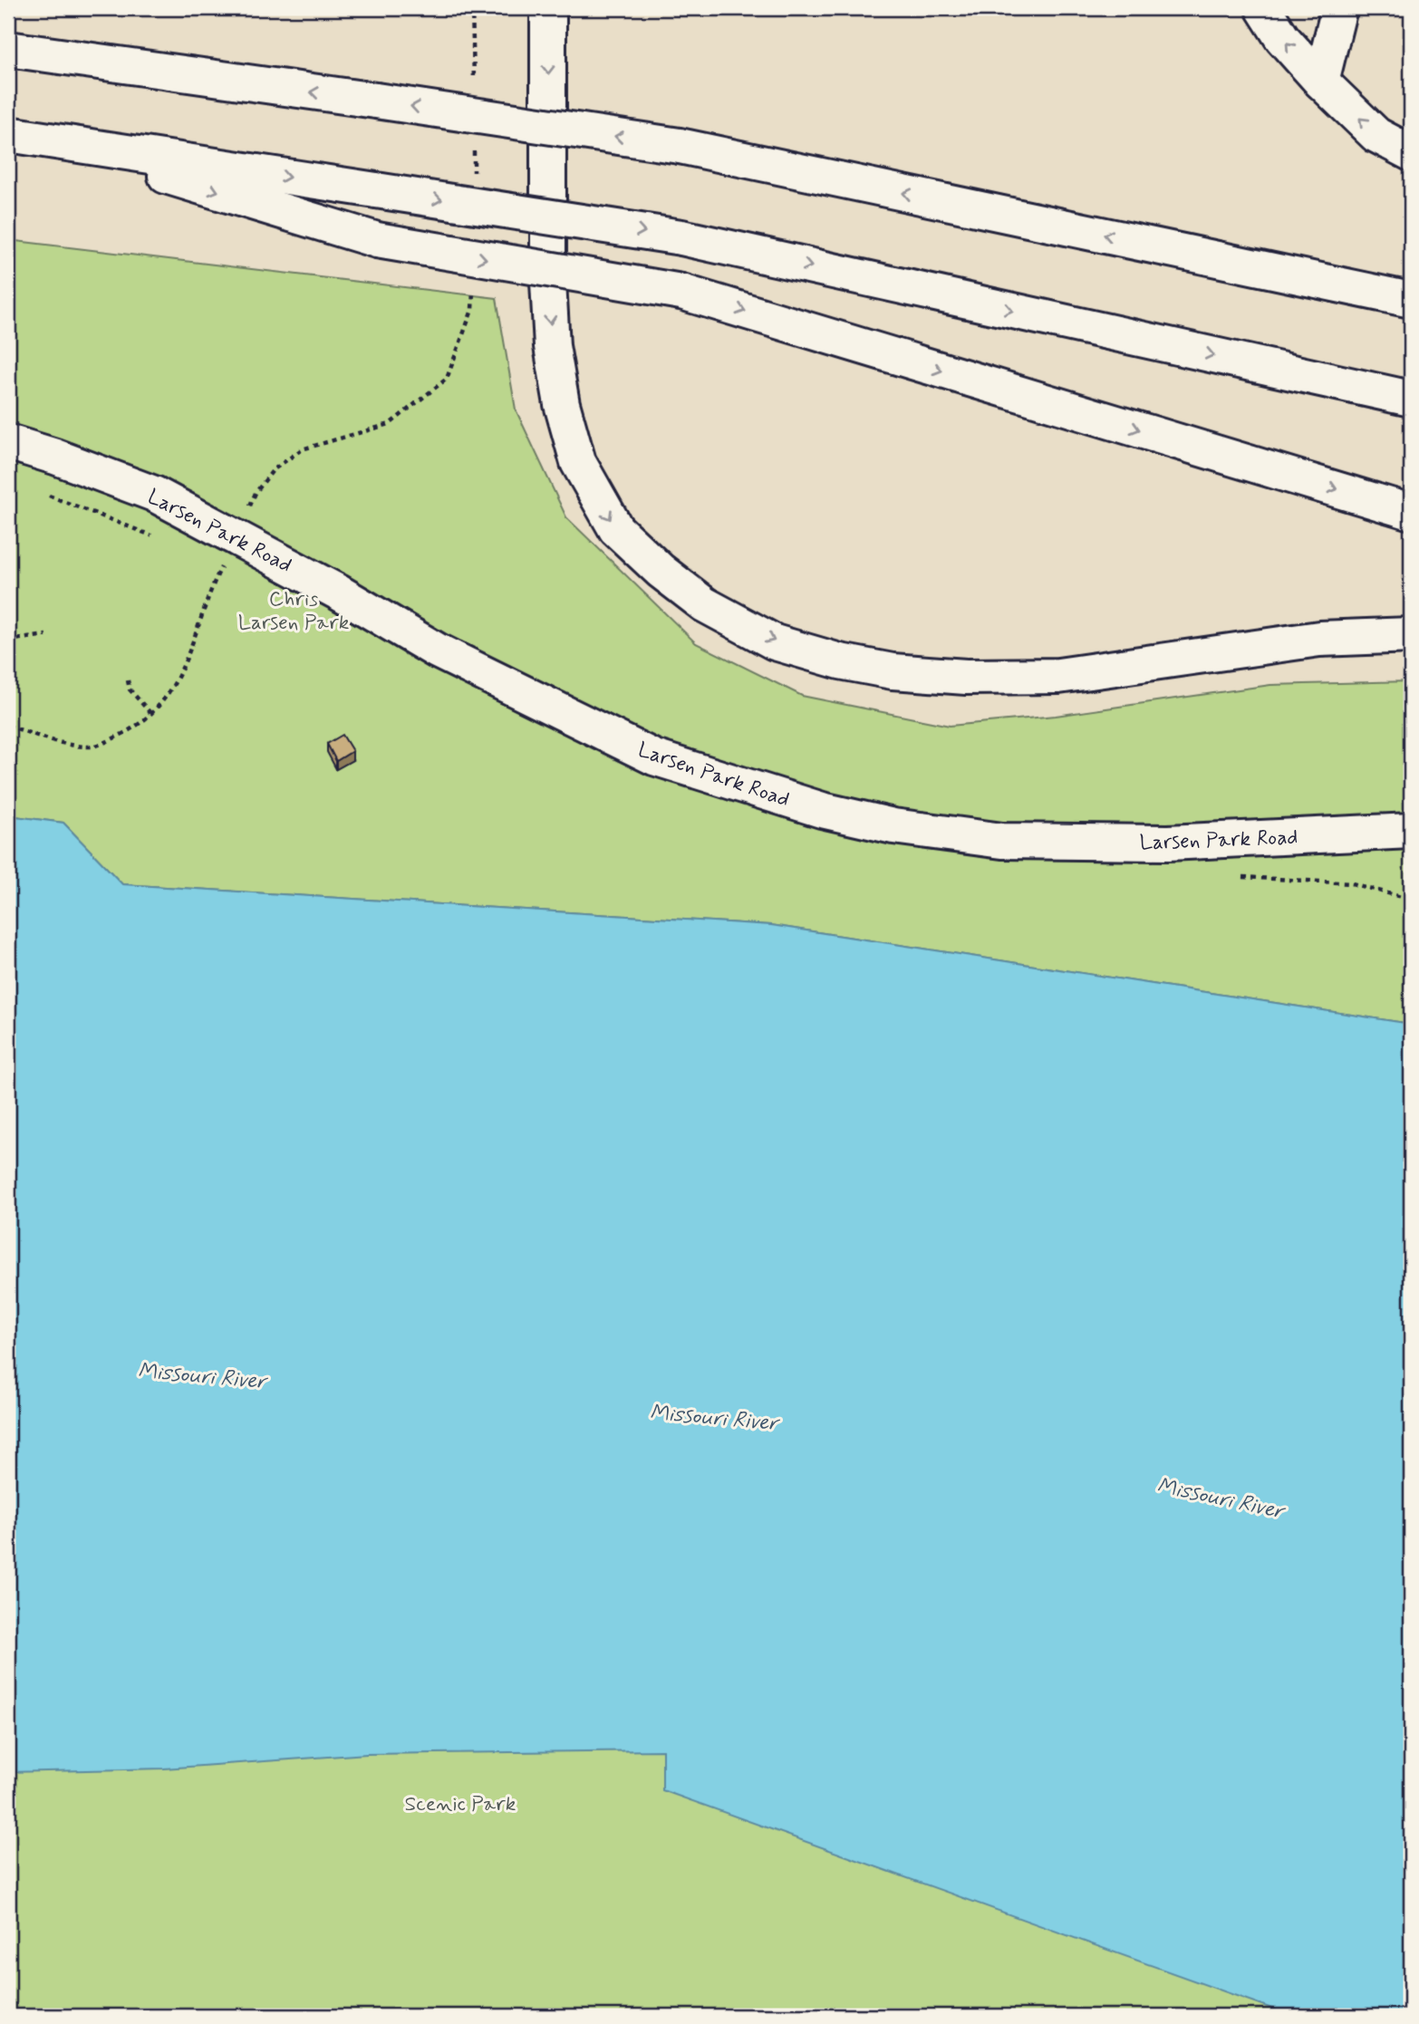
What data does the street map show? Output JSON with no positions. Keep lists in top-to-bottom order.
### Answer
{
  "streets": {
    "main road": ["Larsen Park Road"]
  },
  "water": ["Missouri River"],
  "parks": ["Chris Larsen Park", "Scenic Park"]
}
